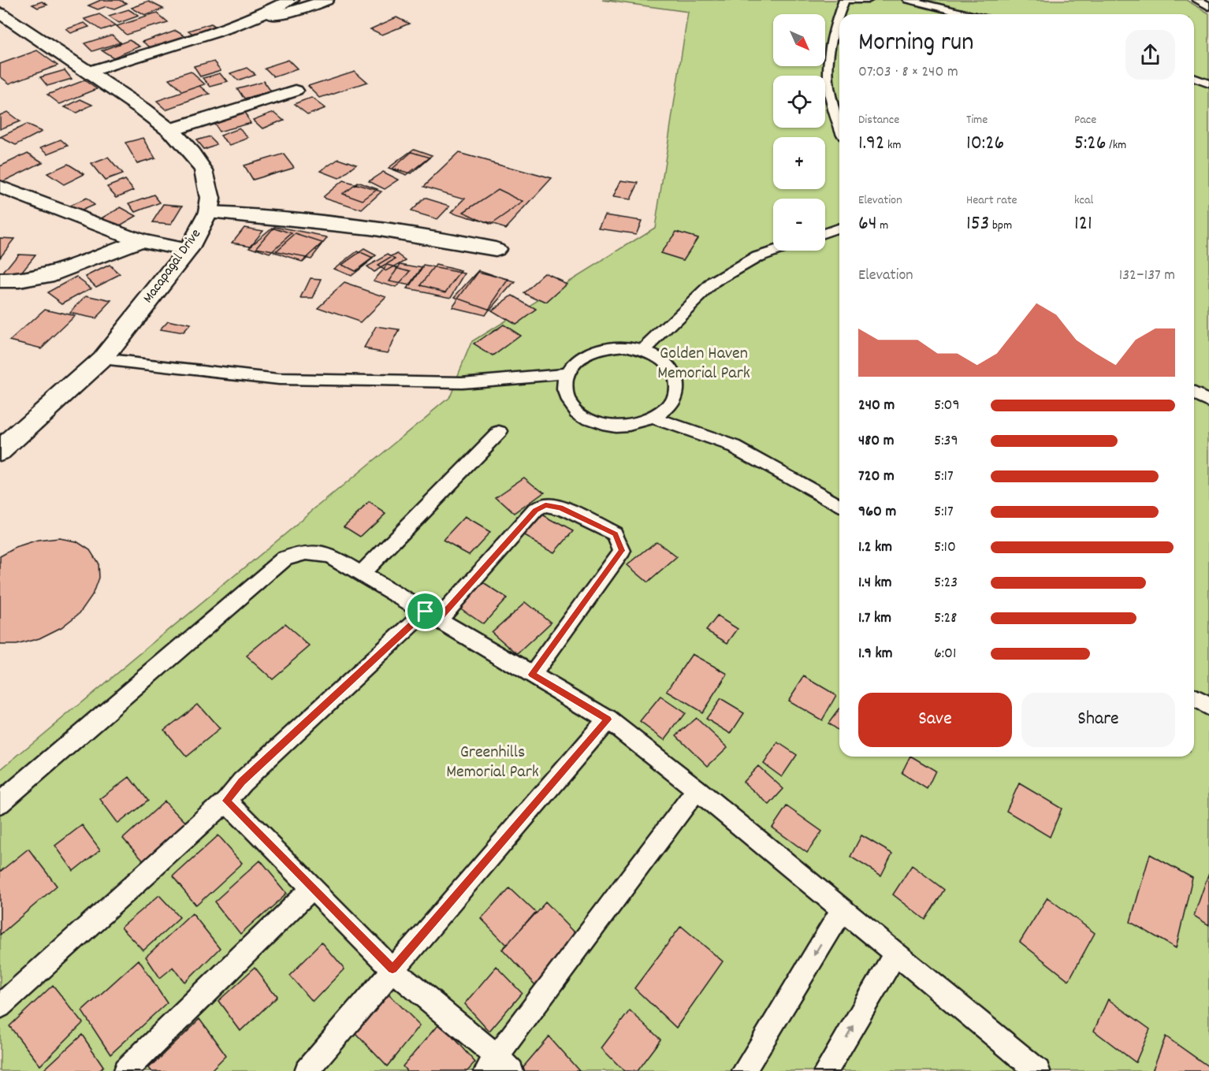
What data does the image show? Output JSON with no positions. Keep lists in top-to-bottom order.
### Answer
{
  "streets": {
    "street": ["Macapagal Drive"]
  },
  "parks": ["Golden Haven Memorial Park", "Greenhills Memorial Park"],
  "north": "bottom right",
  "page": {
    "map_buttons": ["+", "−"],
    "heading": ["Morning run", "07:03 · 8 × 240 m"],
    "stats": [
      ["Distance", "1.92 km"],
      ["Time", "10:26"],
      ["Pace", "5:26 /km"],
      ["Elevation", "64 m"],
      ["Heart rate", "153 bpm"],
      ["kcal", "121"]
    ],
    "chart": ["Elevation", "132–137 m"],
    "list": [
      {
        "name": "240 m",
        "note": "5:09"
      },
      {
        "name": "480 m",
        "note": "5:39"
      },
      {
        "name": "720 m",
        "note": "5:17"
      },
      {
        "name": "960 m",
        "note": "5:17"
      },
      {
        "name": "1.2 km",
        "note": "5:10"
      },
      {
        "name": "1.4 km",
        "note": "5:23"
      },
      {
        "name": "1.7 km",
        "note": "5:28"
      },
      {
        "name": "1.9 km",
        "note": "6:01"
      }
    ],
    "buttons": ["Save", "Share"]
  }
}
